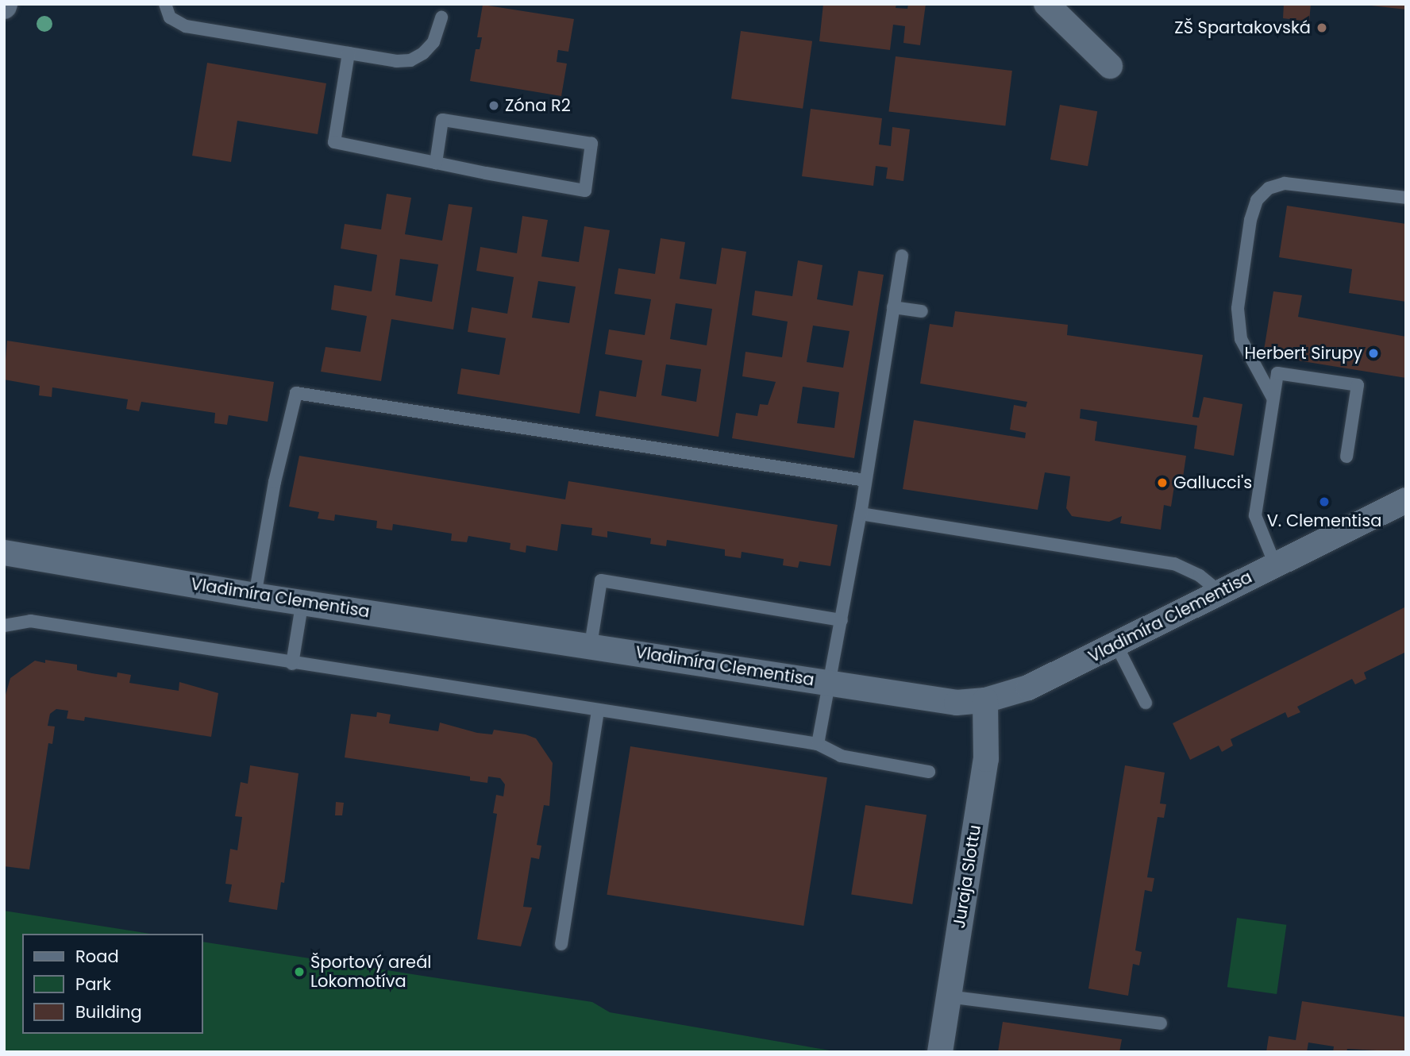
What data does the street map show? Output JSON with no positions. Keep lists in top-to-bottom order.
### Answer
{
  "streets": {
    "street": ["Vladimíra Clementisa", "Juraja Slottu"]
  },
  "crossings": [
    ["Vladimíra Clementisa", "Juraja Slottu"]
  ],
  "places": [
    "ZŠ Spartakovská",
    "Zóna R2",
    "Herbert Sirupy",
    "Gallucci's",
    "V. Clementisa",
    "Športový areál Lokomotíva"
  ],
  "legend": ["Road", "Park", "Building"]
}
